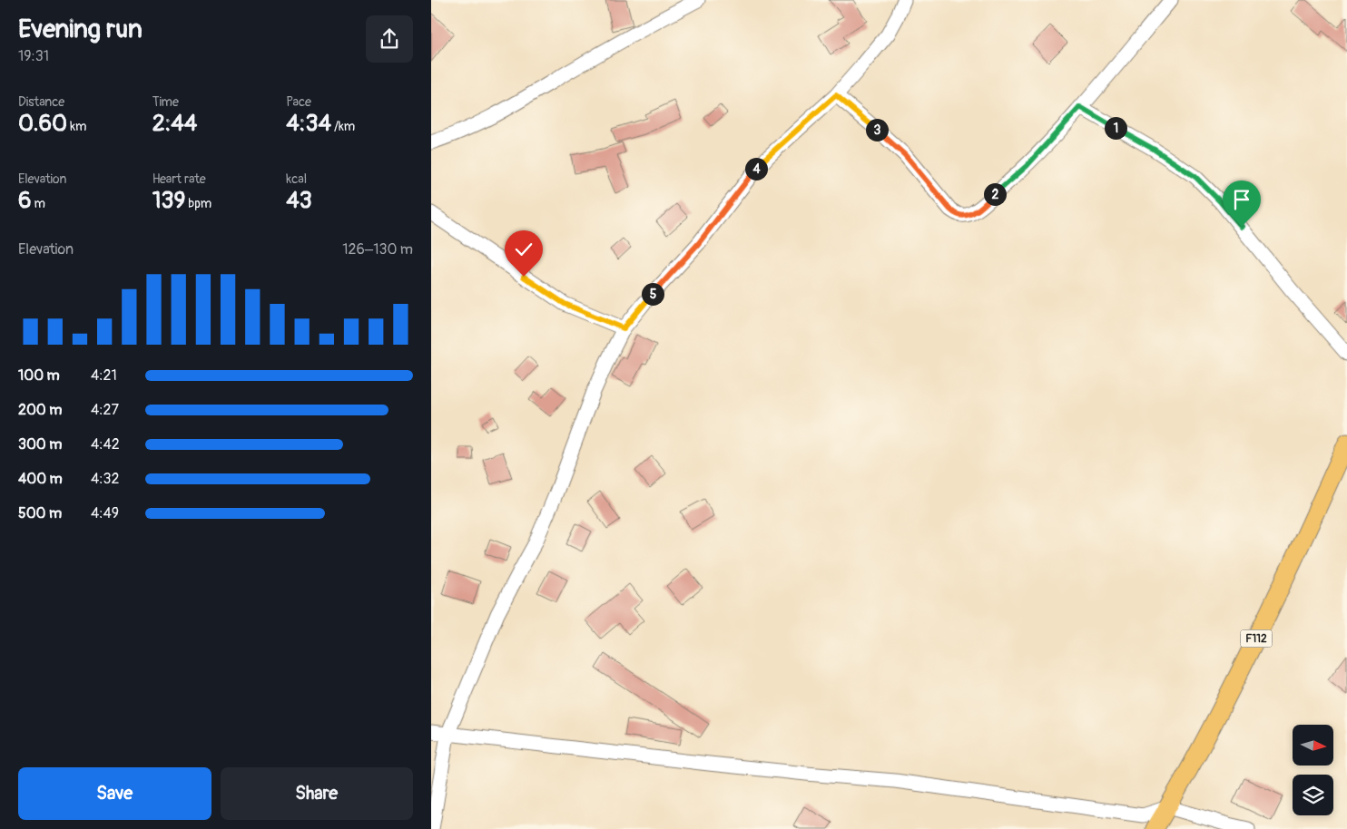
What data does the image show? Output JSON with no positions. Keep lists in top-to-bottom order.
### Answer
{
  "streets": {
    "main road": ["F112"]
  },
  "north": "right",
  "page": {
    "heading": ["Evening run", "19:31"],
    "stats": [
      ["Distance", "0.60 km"],
      ["Time", "2:44"],
      ["Pace", "4:34 /km"],
      ["Elevation", "6 m"],
      ["Heart rate", "139 bpm"],
      ["kcal", "43"]
    ],
    "pins": [
      "1",
      "3",
      "4",
      "2",
      "5"
    ],
    "chart": ["Elevation", "126–130 m"],
    "list": [
      {
        "name": "100 m",
        "note": "4:21"
      },
      {
        "name": "200 m",
        "note": "4:27"
      },
      {
        "name": "300 m",
        "note": "4:42"
      },
      {
        "name": "400 m",
        "note": "4:32"
      },
      {
        "name": "500 m",
        "note": "4:49"
      }
    ],
    "buttons": ["Save", "Share"]
  }
}
